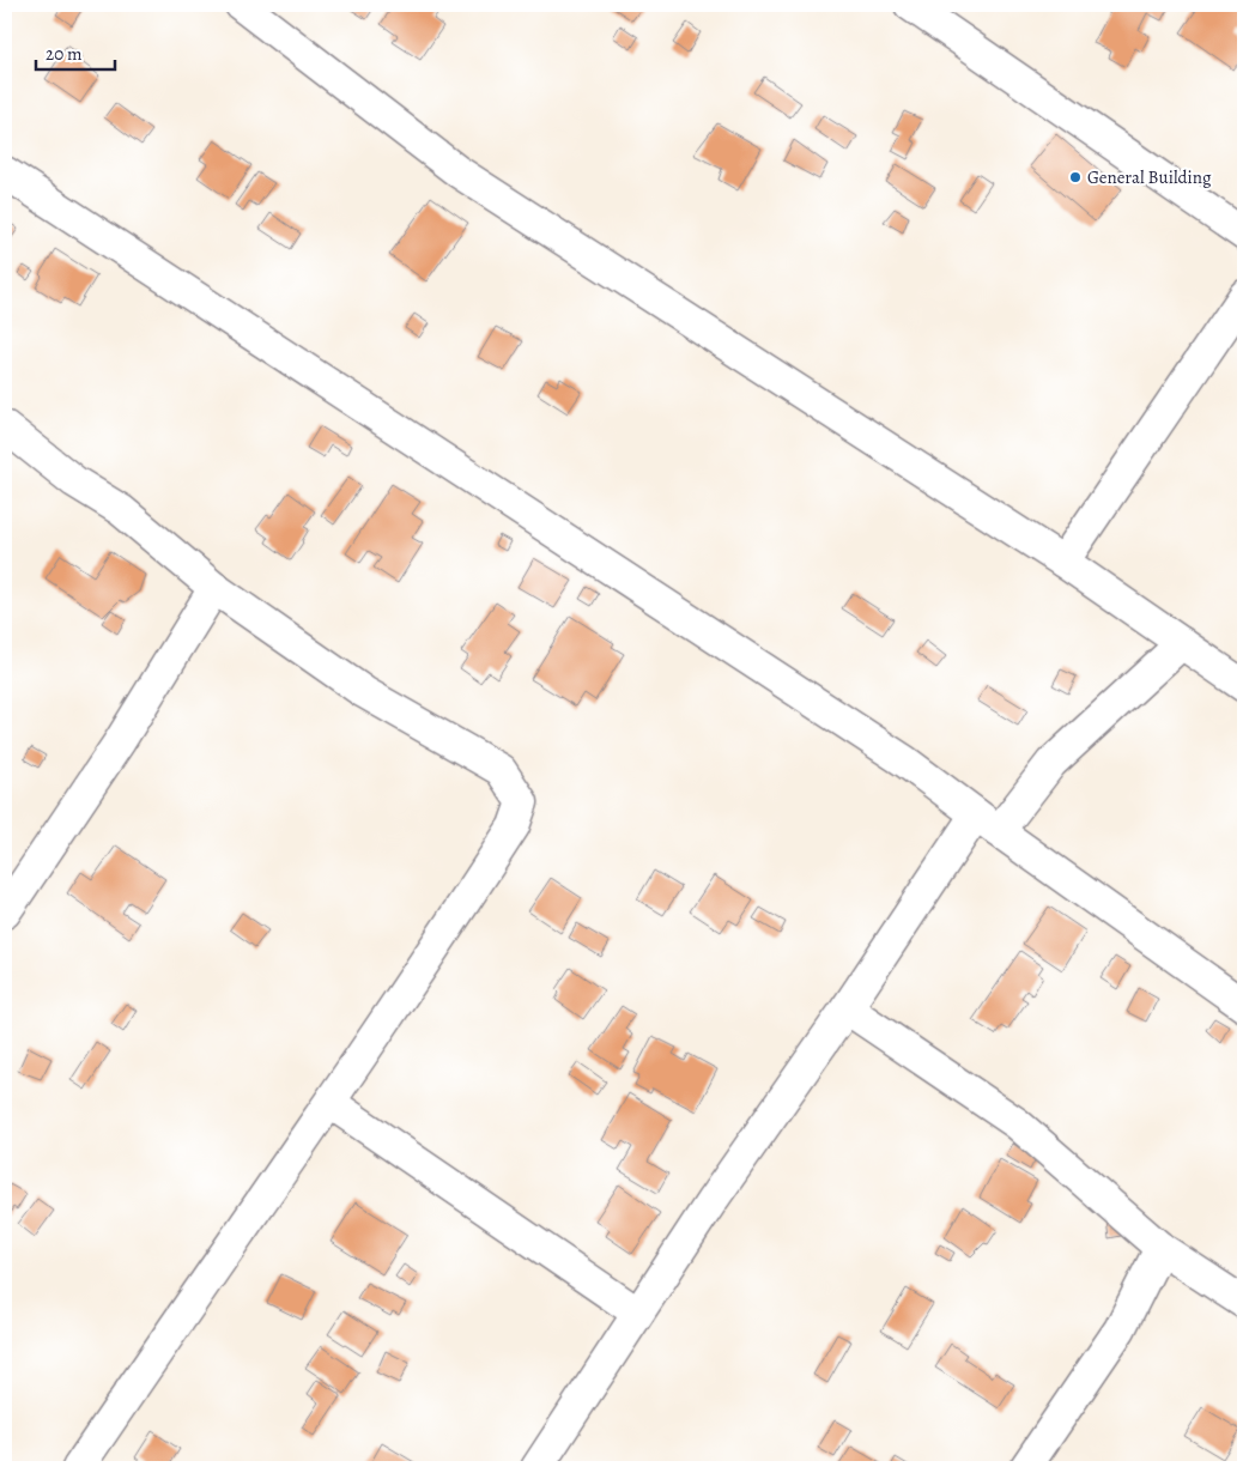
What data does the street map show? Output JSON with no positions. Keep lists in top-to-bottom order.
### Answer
{
  "places": ["General Building"],
  "scale_bar": "20 m"
}
